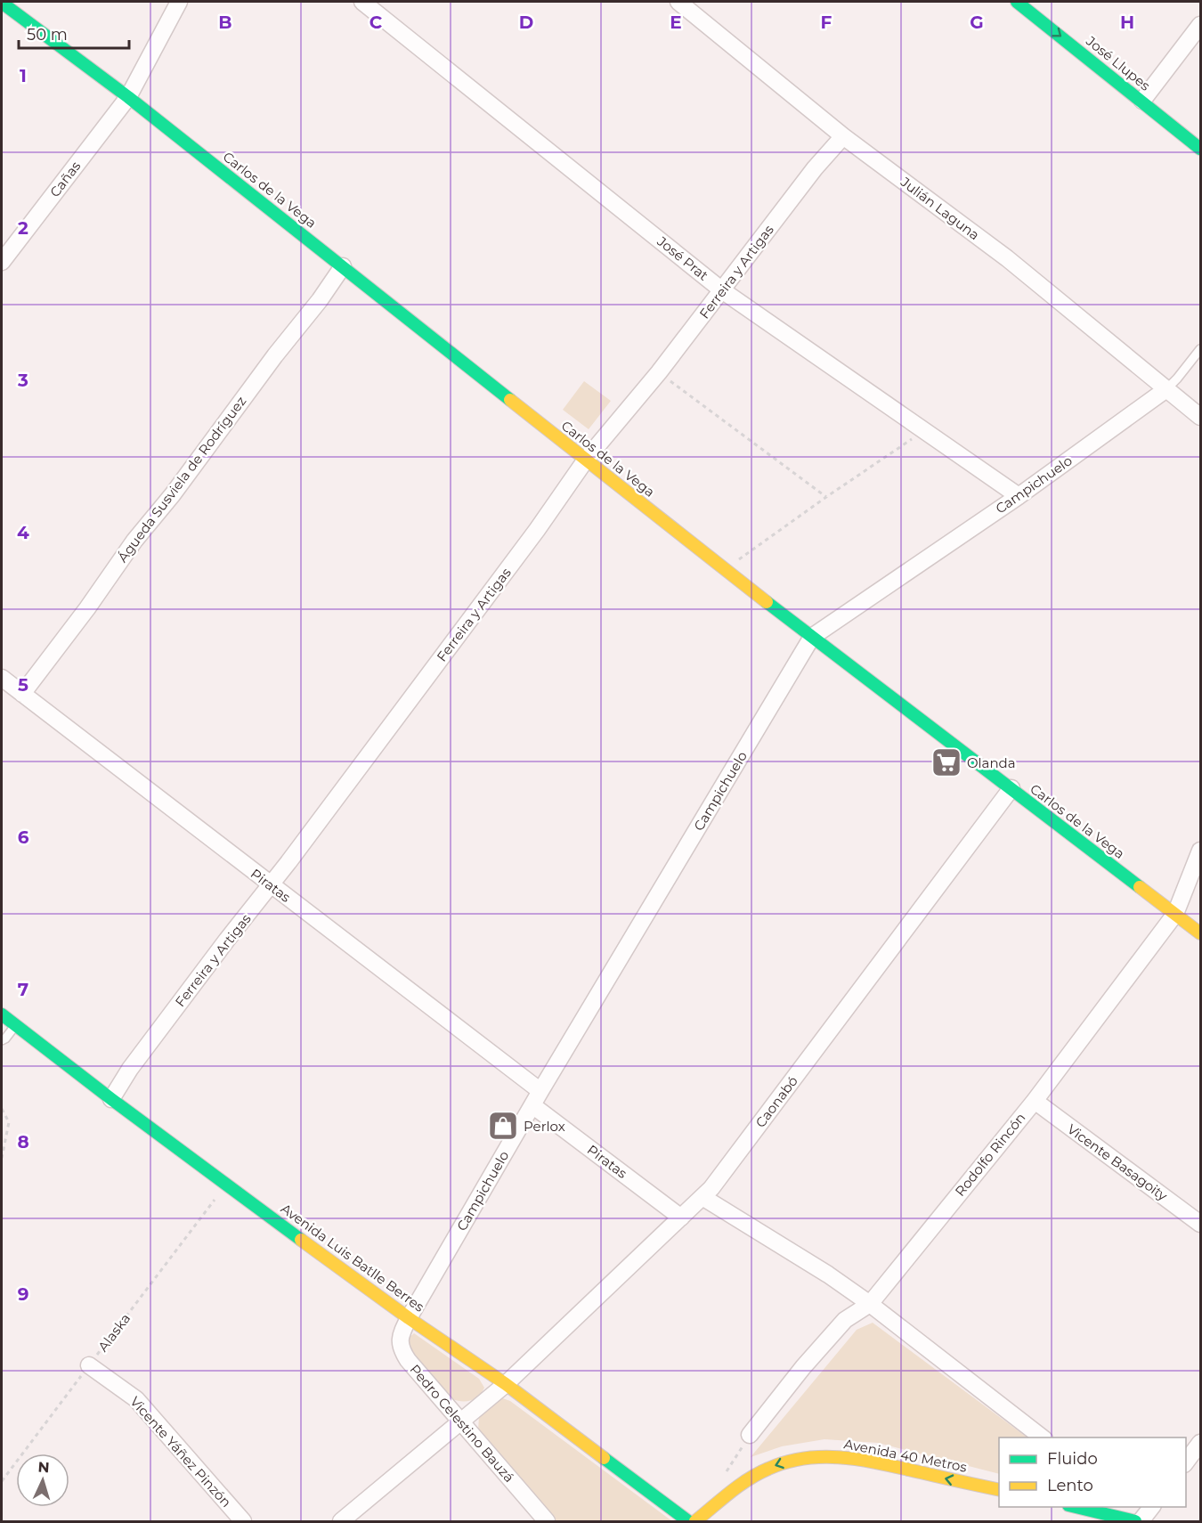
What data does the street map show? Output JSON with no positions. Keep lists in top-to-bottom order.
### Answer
{
  "streets": {
    "street": [
      "José Llupes",
      "Cañas",
      "Carlos de la Vega",
      "Julián Laguna",
      "José Prat",
      "Ferreira y Artigas",
      "Águeda Susviela de Rodríguez",
      "Campichuelo",
      "Piratas",
      "Caonabó",
      "Rodolfo Rincón",
      "Vicente Basagoity",
      "Avenida Luis Batlle Berres",
      "Pedro Celestino Bauzá",
      "Vicente Yáñez Pinzón",
      "Avenida 40 Metros"
    ],
    "path": ["Alaska"]
  },
  "crossings": [
    ["Cañas", "Carlos de la Vega"],
    ["Carlos de la Vega", "Ferreira y Artigas"],
    ["Carlos de la Vega", "Águeda Susviela de Rodríguez"],
    ["Carlos de la Vega", "Campichuelo"],
    ["Carlos de la Vega", "Caonabó"],
    ["Carlos de la Vega", "Rodolfo Rincón"],
    ["Julián Laguna", "Ferreira y Artigas"],
    ["Julián Laguna", "Campichuelo"],
    ["José Prat", "Ferreira y Artigas"],
    ["José Prat", "Campichuelo"],
    ["Ferreira y Artigas", "Piratas"],
    ["Ferreira y Artigas", "Avenida Luis Batlle Berres"],
    ["Águeda Susviela de Rodríguez", "Piratas"],
    ["Campichuelo", "Piratas"],
    ["Campichuelo", "Avenida Luis Batlle Berres"],
    ["Campichuelo", "Pedro Celestino Bauzá"],
    ["Piratas", "Caonabó"],
    ["Caonabó", "Avenida Luis Batlle Berres"],
    ["Rodolfo Rincón", "Vicente Basagoity"],
    ["Avenida Luis Batlle Berres", "Alaska"],
    ["Avenida Luis Batlle Berres", "Pedro Celestino Bauzá"],
    ["Alaska", "Vicente Yáñez Pinzón"]
  ],
  "one_way": ["José Llupes", "Avenida 40 Metros"],
  "places": {
    "supermarket": ["Olanda"],
    "shop": ["Perlox"]
  },
  "legend": ["Fluido", "Lento"],
  "scale_bar": "50 m",
  "north": "top",
  "grid": {
    "columns": [
      "B",
      "C",
      "D",
      "E",
      "F",
      "G",
      "H"
    ],
    "rows": [
      "1",
      "2",
      "3",
      "4",
      "5",
      "6",
      "7",
      "8",
      "9"
    ]
  }
}
